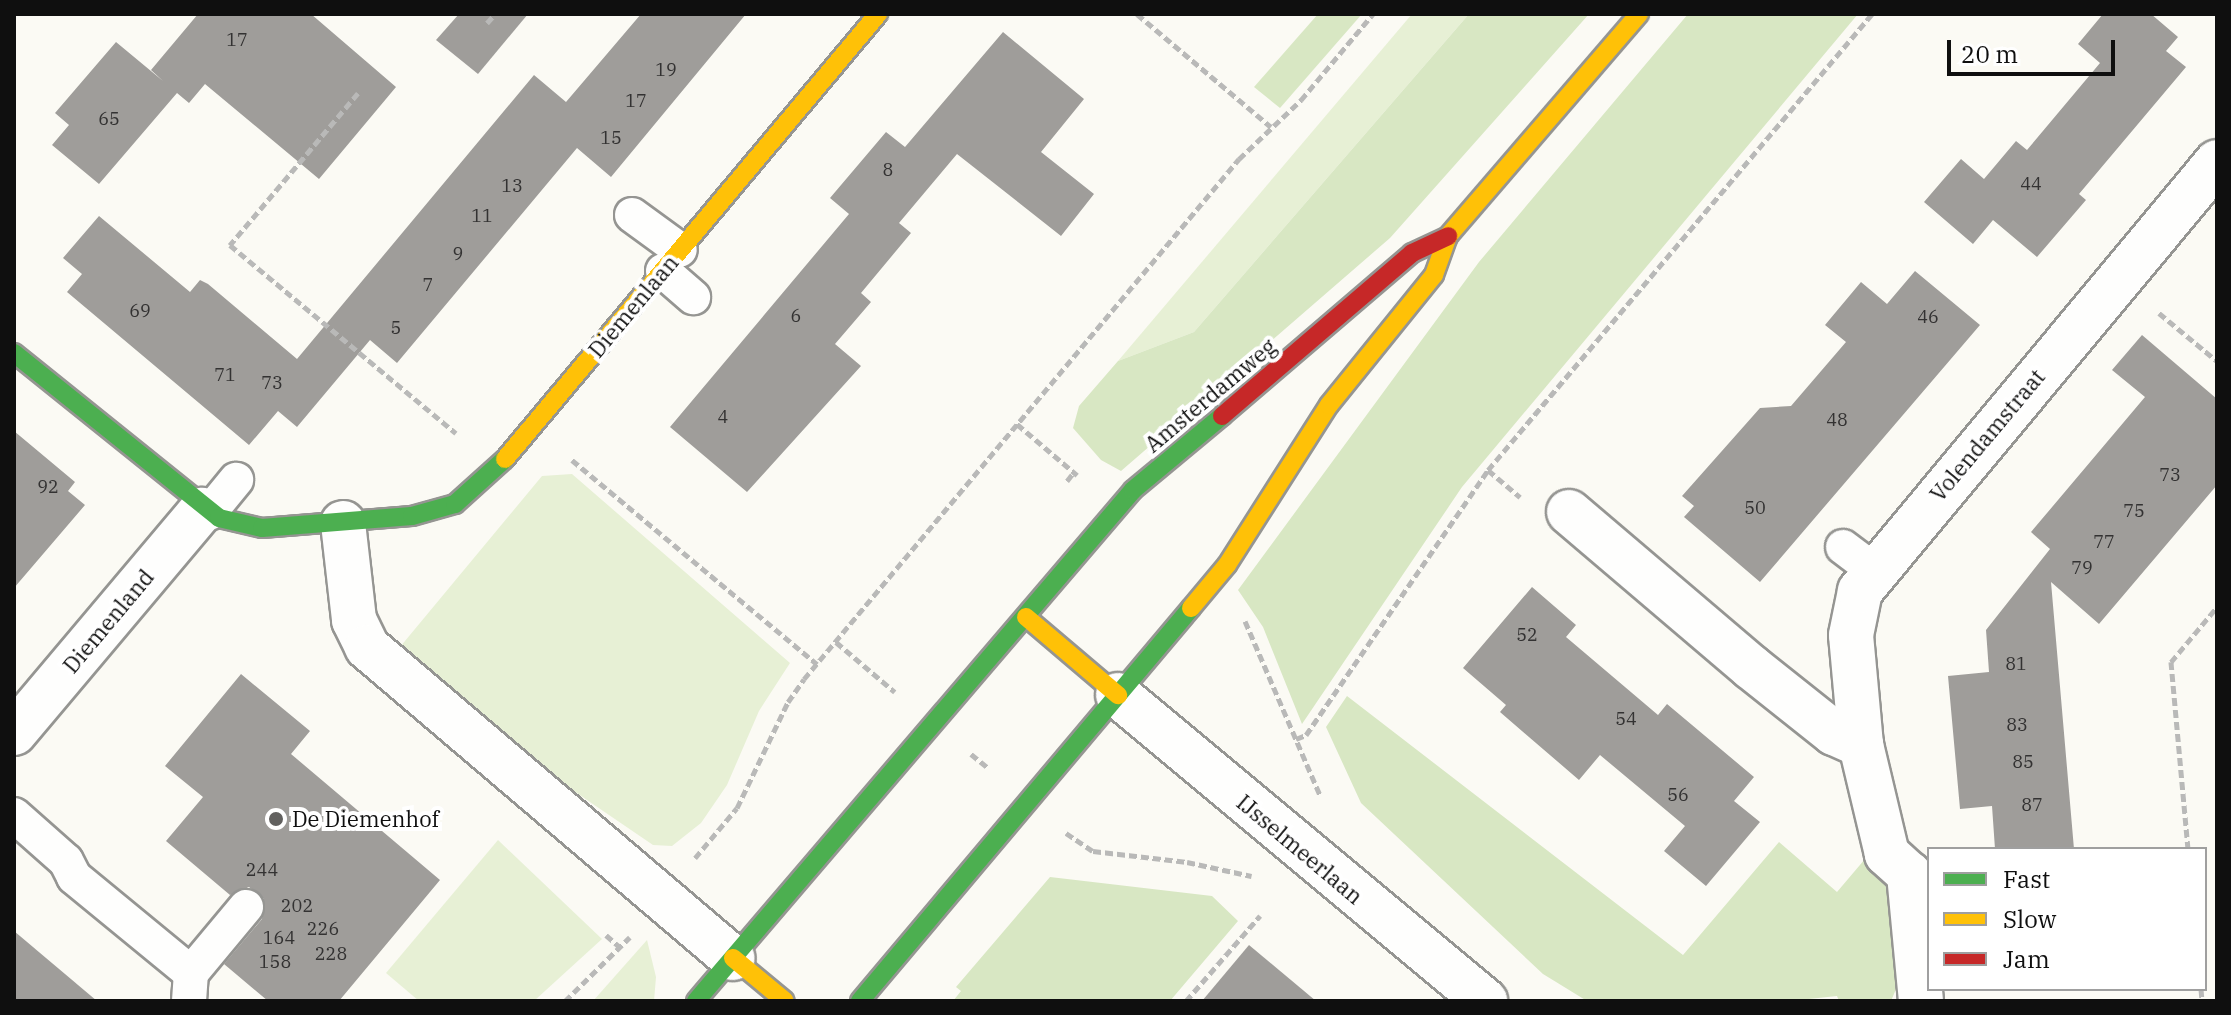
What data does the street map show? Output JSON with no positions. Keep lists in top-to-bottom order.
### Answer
{
  "streets": {
    "main road": ["Diemenlaan", "Amsterdamweg"],
    "street": ["Volendamstraat", "Diemenland", "IJsselmeerlaan"]
  },
  "crossings": [
    ["Diemenlaan", "Diemenland"],
    ["Amsterdamweg", "IJsselmeerlaan"]
  ],
  "places": ["De Diemenhof"],
  "house_numbers": [
    "17",
    "19",
    "17",
    "65",
    "15",
    "8",
    "44",
    "13",
    "11",
    "9",
    "7",
    "69",
    "6",
    "46",
    "5",
    "71",
    "73",
    "4",
    "48",
    "73",
    "92",
    "50",
    "75",
    "77",
    "79",
    "52",
    "81",
    "54",
    "83",
    "85",
    "56",
    "87",
    "244",
    "202",
    "226",
    "164",
    "228",
    "158"
  ],
  "legend": ["Fast", "Slow", "Jam"],
  "scale_bar": "20 m"
}
